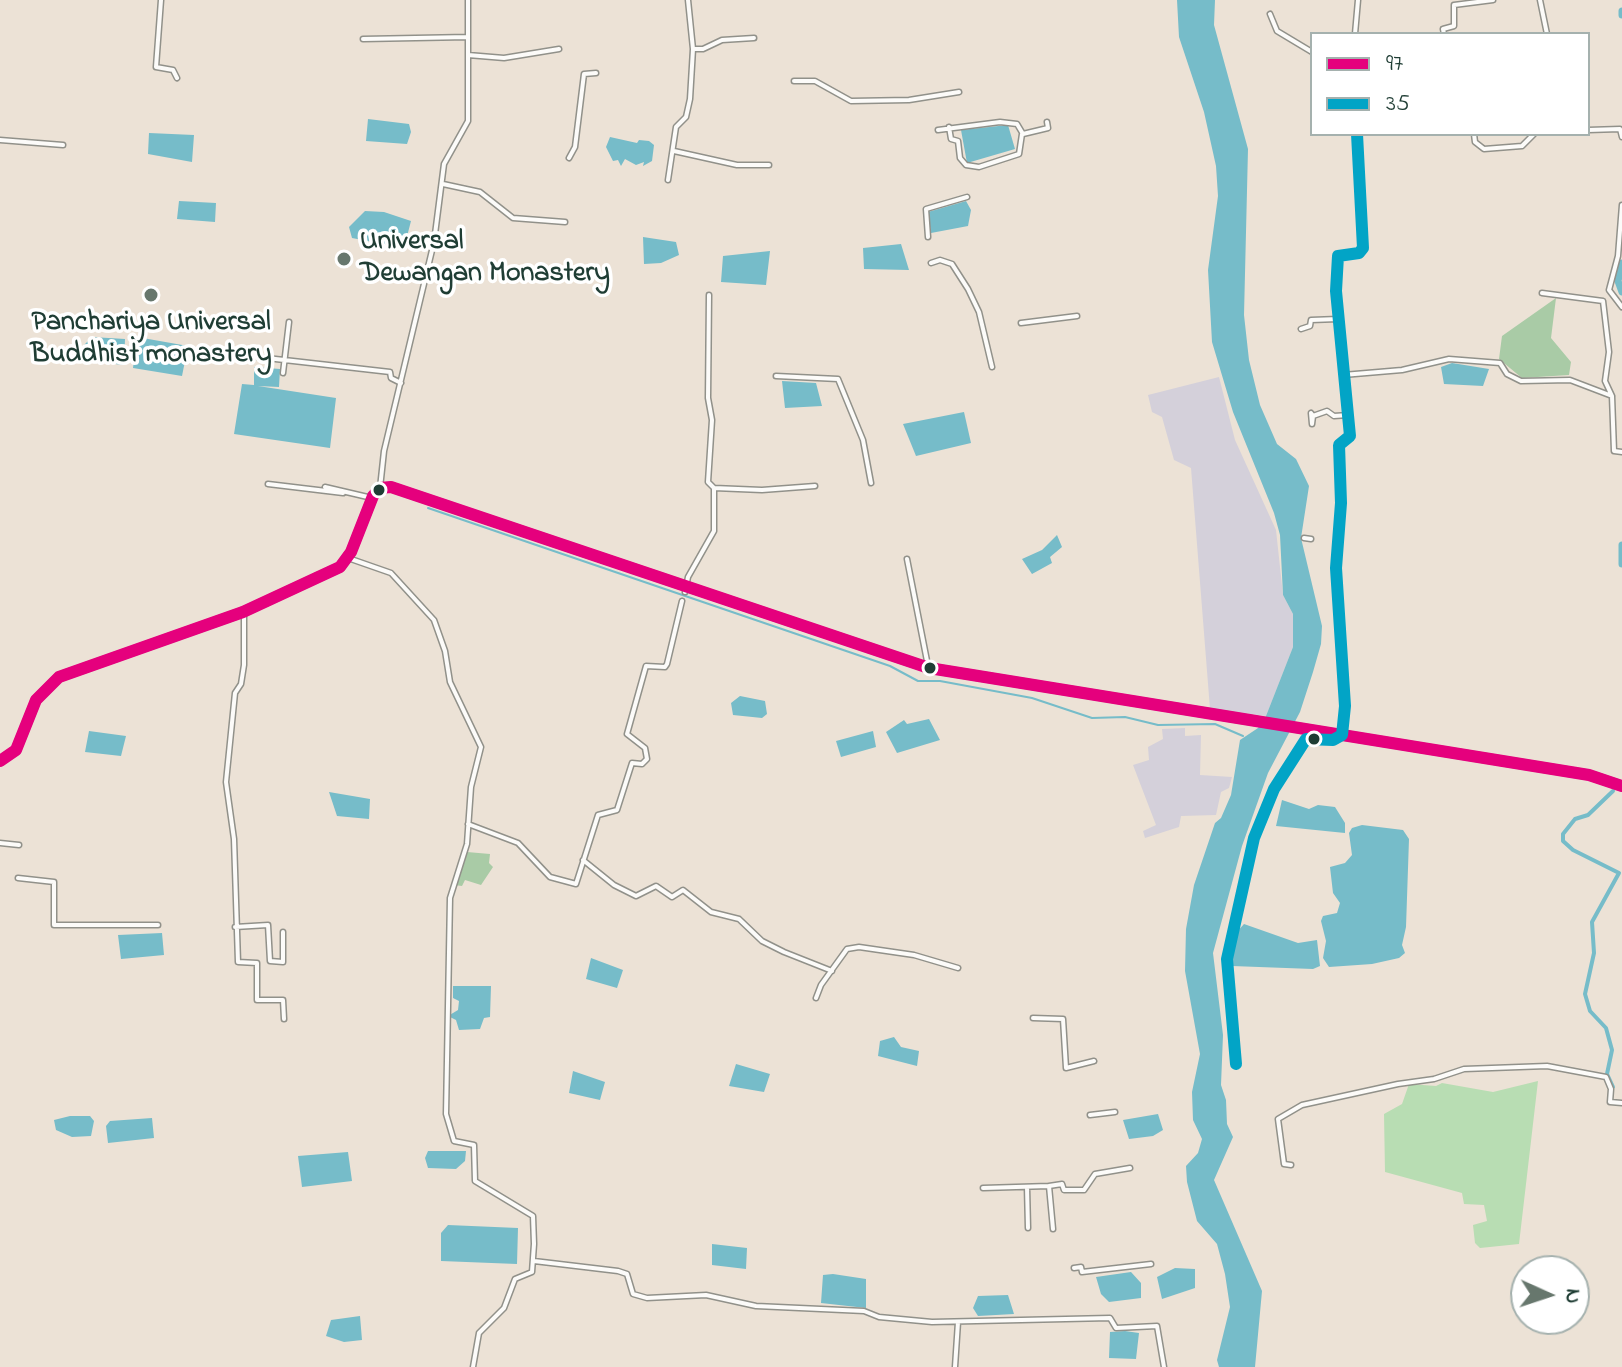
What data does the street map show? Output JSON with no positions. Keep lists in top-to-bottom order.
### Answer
{
  "places": ["Universal Dewangan Monastery", "Panchariya Universal Buddhist monastery"],
  "lines": ["transit line 35", "transit line 97"],
  "legend": ["97", "35"],
  "north": "right"
}
